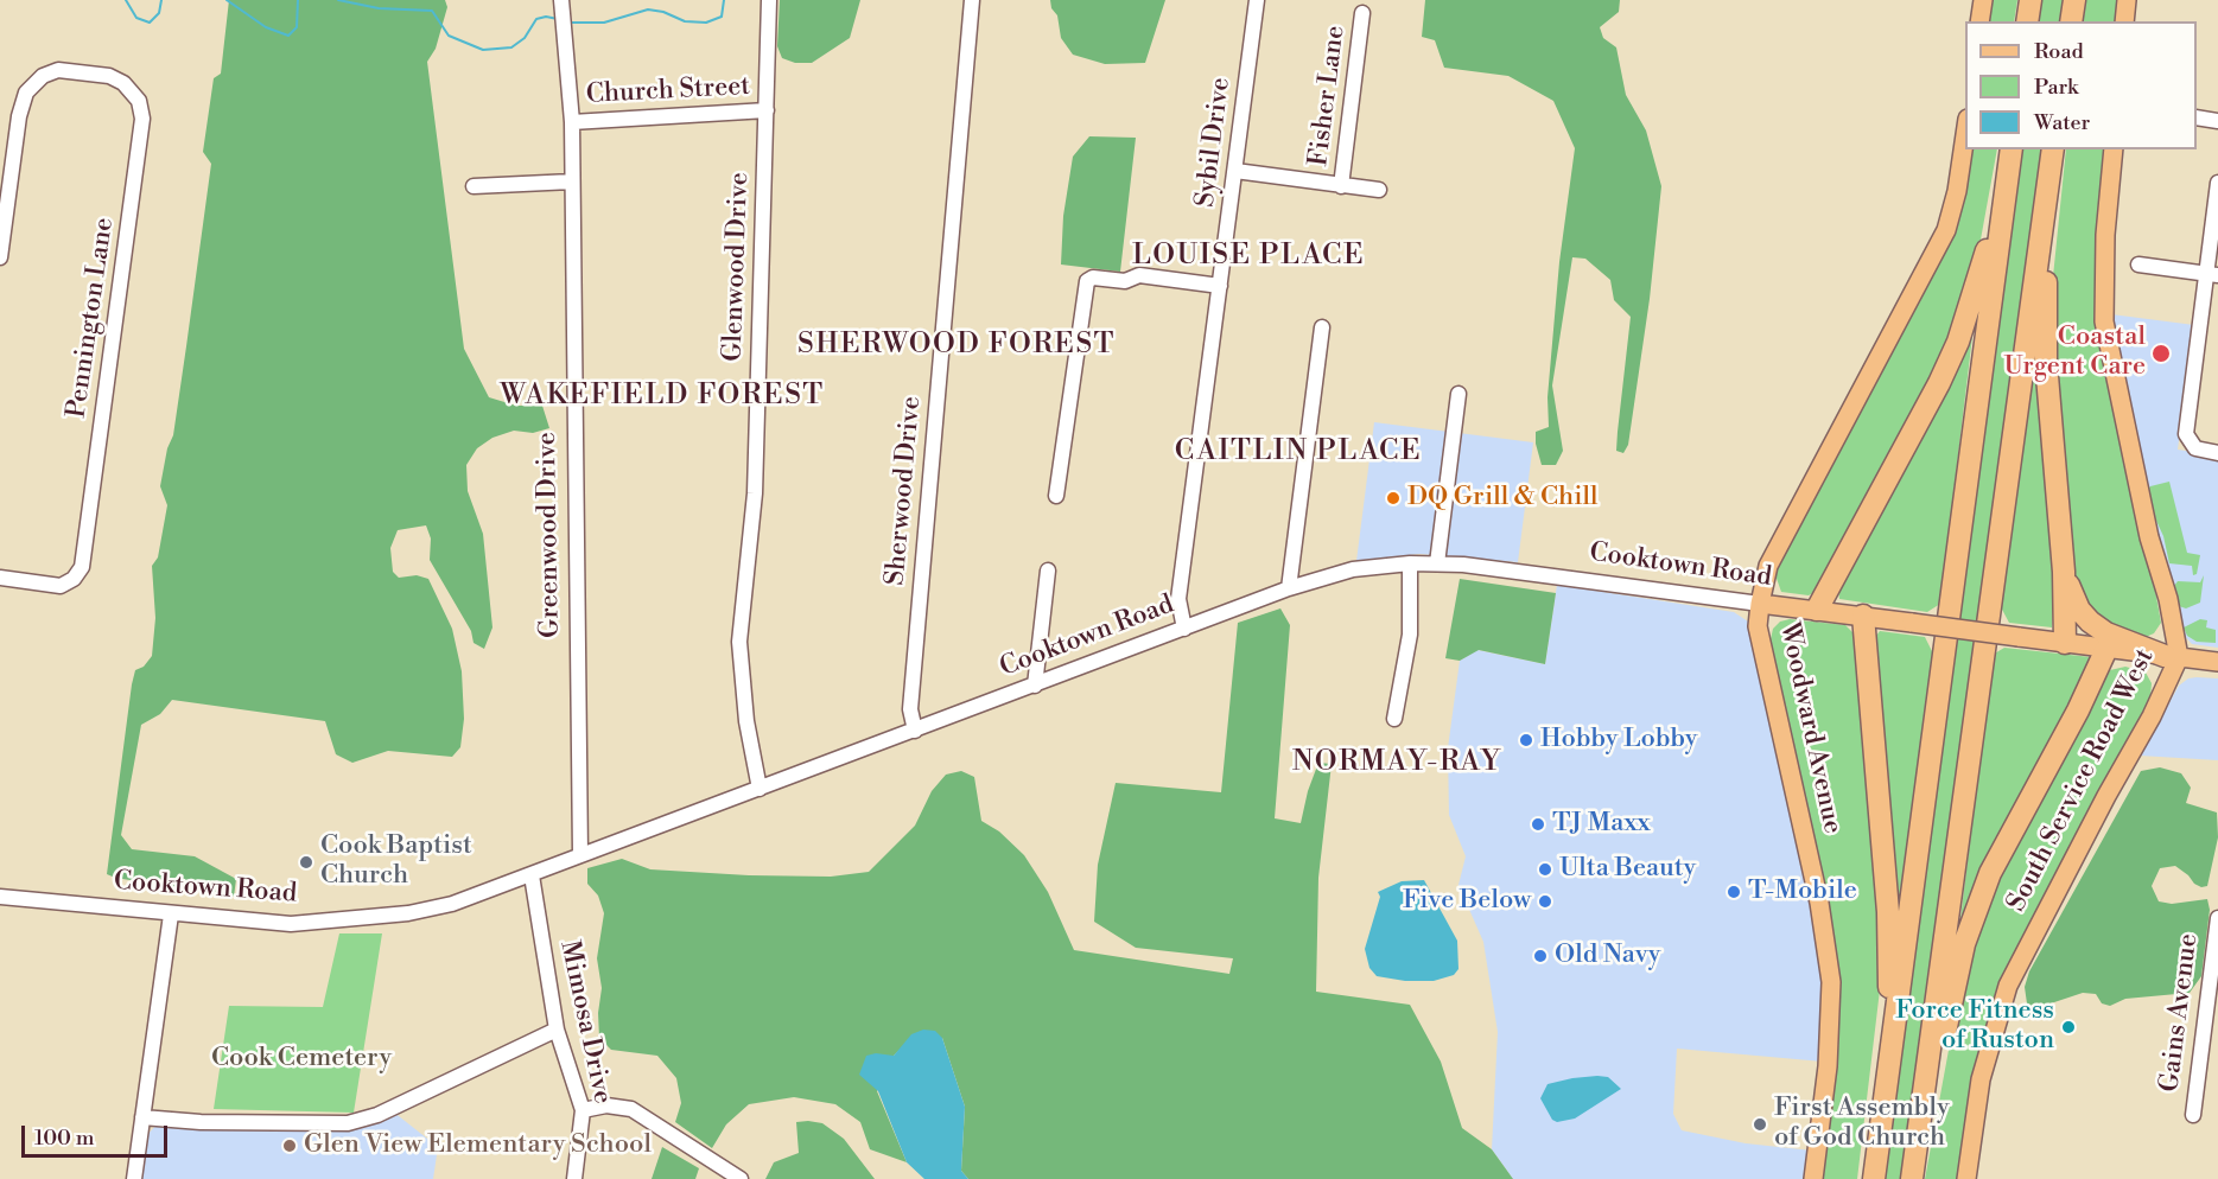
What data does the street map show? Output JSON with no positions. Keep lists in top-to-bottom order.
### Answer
{
  "streets": {
    "main road": ["Cooktown Road", "Woodward Avenue", "South Service Road West"],
    "street": [
      "Church Street",
      "Fisher Lane",
      "Sybil Drive",
      "Glenwood Drive",
      "Pennington Lane",
      "Sherwood Drive",
      "Greenwood Drive",
      "Gains Avenue",
      "Mimosa Drive"
    ]
  },
  "crossings": [
    ["Church Street", "Glenwood Drive"],
    ["Church Street", "Greenwood Drive"],
    ["Sybil Drive", "Cooktown Road"],
    ["Glenwood Drive", "Cooktown Road"],
    ["Sherwood Drive", "Cooktown Road"],
    ["Greenwood Drive", "Cooktown Road"],
    ["Cooktown Road", "Woodward Avenue"],
    ["Cooktown Road", "South Service Road West"],
    ["Cooktown Road", "Mimosa Drive"]
  ],
  "districts": [
    "LOUISE PLACE",
    "SHERWOOD FOREST",
    "WAKEFIELD FOREST",
    "CAITLIN PLACE",
    "NORMAY-RAY"
  ],
  "parks": ["Cook Cemetery"],
  "places": [
    "Coastal Urgent Care",
    "DQ Grill & Chill",
    "Hobby Lobby",
    "TJ Maxx",
    "Cook Baptist Church",
    "Ulta Beauty",
    "T-Mobile",
    "Five Below",
    "Old Navy",
    "Force Fitness of Ruston",
    "First Assembly of God Church",
    "Glen View Elementary School"
  ],
  "legend": ["Road", "Park", "Water"],
  "scale_bar": "100 m"
}
